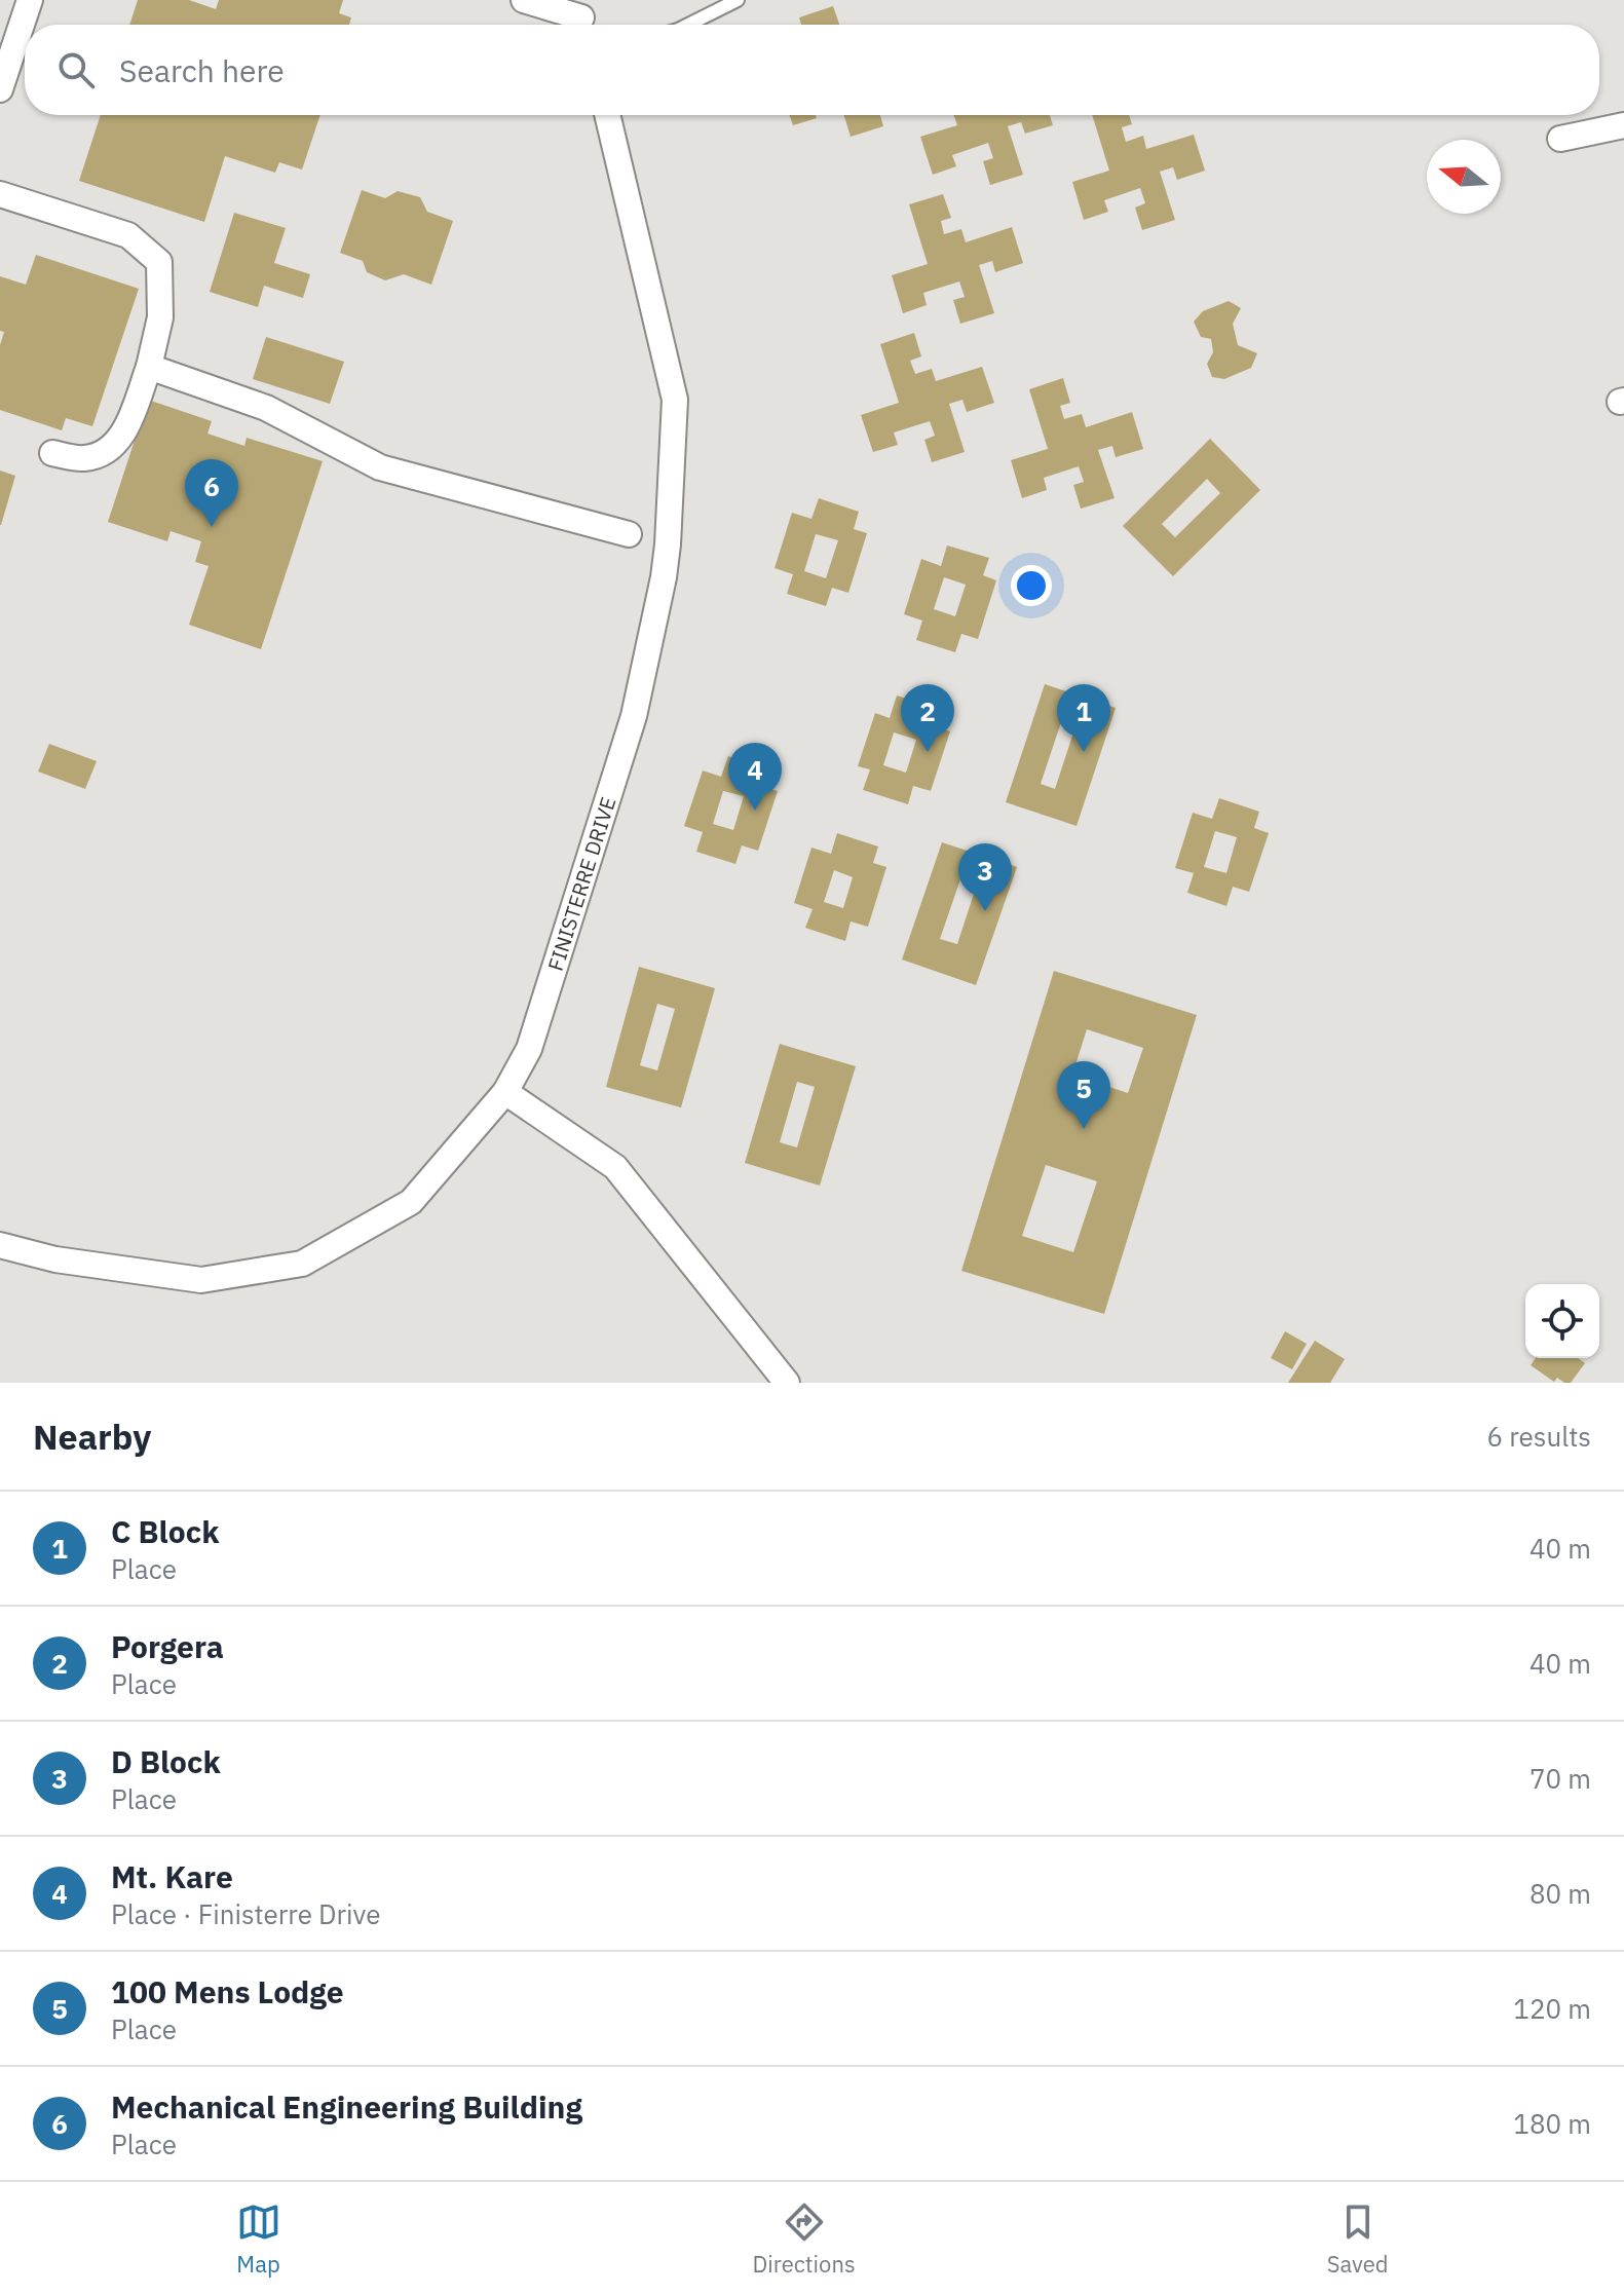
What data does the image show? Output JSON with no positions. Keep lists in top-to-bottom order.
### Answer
{
  "streets": {
    "street": ["FINISTERRE DRIVE"]
  },
  "north": "left",
  "page": {
    "search": "Search here",
    "pins": [
      "6",
      "1",
      "2",
      "4",
      "3",
      "5"
    ],
    "heading": ["Nearby", "6 results"],
    "list": [
      {
        "mark": "1",
        "name": "C Block",
        "note": "Place",
        "value": "40 m"
      },
      {
        "mark": "2",
        "name": "Porgera",
        "note": "Place",
        "value": "40 m"
      },
      {
        "mark": "3",
        "name": "D Block",
        "note": "Place",
        "value": "70 m"
      },
      {
        "mark": "4",
        "name": "Mt. Kare",
        "note": "Place · Finisterre Drive",
        "value": "80 m"
      },
      {
        "mark": "5",
        "name": "100 Mens Lodge",
        "note": "Place",
        "value": "120 m"
      },
      {
        "mark": "6",
        "name": "Mechanical Engineering Building",
        "note": "Place",
        "value": "180 m"
      }
    ],
    "nav": ["Map", "Directions", "Saved"]
  }
}
